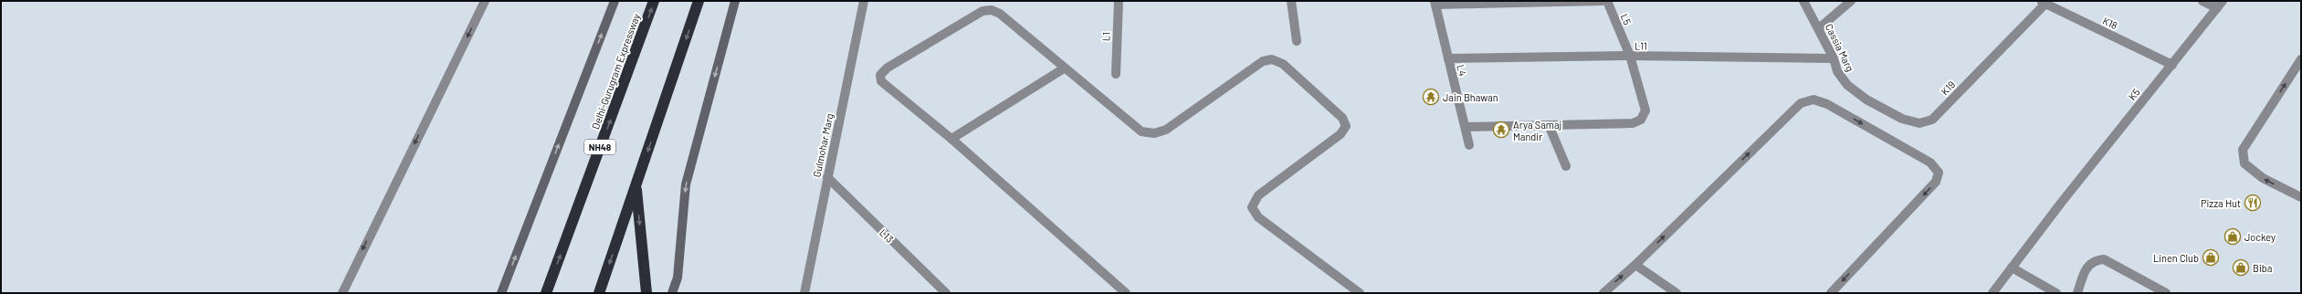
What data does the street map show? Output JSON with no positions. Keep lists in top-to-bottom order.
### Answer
{
  "streets": {
    "highway": ["Delhi-Gurugram Expressway", "NH48"],
    "street": [
      "L5",
      "K18",
      "L1",
      "L11",
      "Cassia Marg",
      "L4",
      "K19",
      "K5",
      "Gulmohar Marg",
      "L13"
    ]
  },
  "crossings": [
    ["L5", "L11"],
    ["L5", "L4"],
    ["K18", "K19"],
    ["K18", "K5"],
    ["L11", "Cassia Marg"],
    ["L11", "L4"],
    ["Cassia Marg", "K19"],
    ["Gulmohar Marg", "L13"]
  ],
  "places": {
    "temple": ["Jain Bhawan", "Arya Samaj Mandir"],
    "restaurant": ["Pizza Hut"],
    "shop": ["Jockey", "Linen Club", "Biba"]
  }
}
